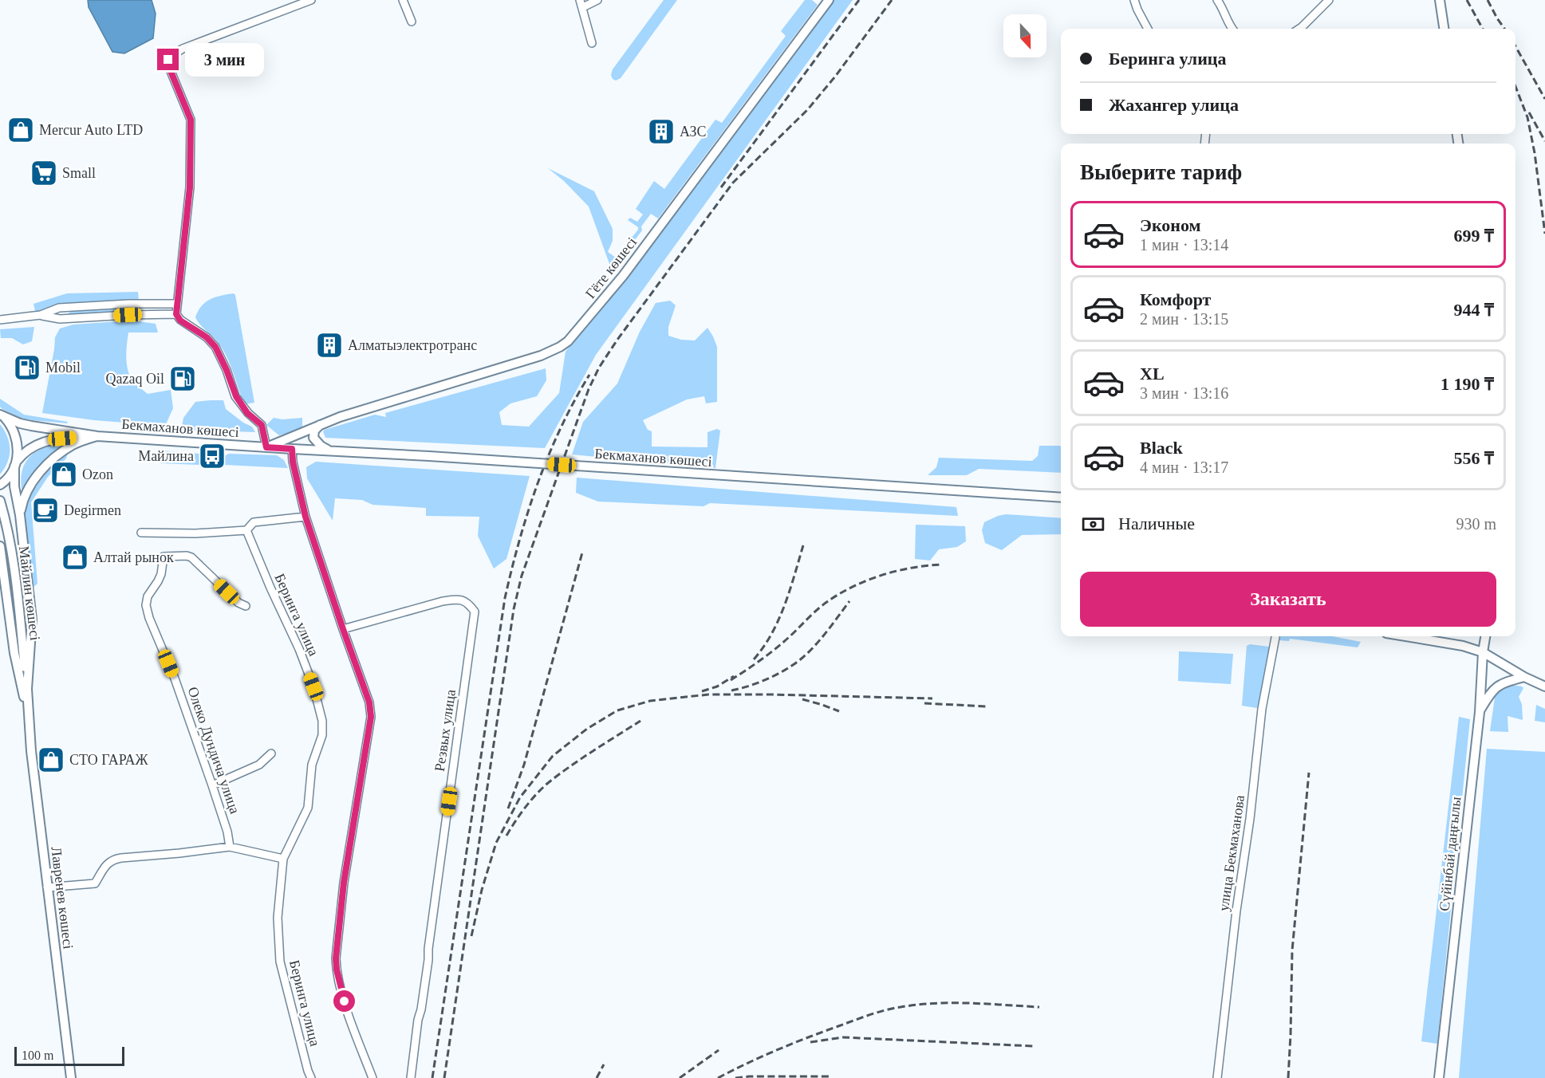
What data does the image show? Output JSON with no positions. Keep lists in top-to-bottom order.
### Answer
{
  "streets": {
    "main road": [
      "Гёте көшесі",
      "Бекмаханов көшесі",
      "Майлин көшесі",
      "Сүйінбай даңғылы",
      "Лавренев көшесі"
    ],
    "street": [
      "Беринга улица",
      "Резвых улица",
      "Олеко Дундича улица",
      "улица Бекмаханова"
    ]
  },
  "crossings": [
    ["Гёте көшесі", "Бекмаханов көшесі"],
    ["Бекмаханов көшесі", "Лавренев көшесі"],
    ["Майлин көшесі", "Лавренев көшесі"]
  ],
  "places": {
    "shop": [
      "Mercur Auto LTD",
      "Ozon",
      "Алтай рынок",
      "СТО ГАРАЖ"
    ],
    "building": ["АЗС", "Алматыэлектротранс"],
    "supermarket": ["Small"],
    "fuel station": ["Mobil", "Qazaq Oil"],
    "bus stop": ["Майлина"],
    "cafe": ["Degirmen"]
  },
  "scale_bar": "100 m",
  "north": "bottom",
  "page": {
    "banner": ["Беринга улица", "Жахангер улица"],
    "bubble": "3 мин",
    "heading": "Выберите тариф",
    "list": [
      {
        "name": "Эконом",
        "note": "1 мин · 13:14",
        "value": "699 ₸"
      },
      {
        "name": "Комфорт",
        "note": "2 мин · 13:15",
        "value": "944 ₸"
      },
      {
        "name": "XL",
        "note": "3 мин · 13:16",
        "value": "1 190 ₸"
      },
      {
        "name": "Black",
        "note": "4 мин · 13:17",
        "value": "556 ₸"
      }
    ],
    "pay": ["Наличные", "930 m"],
    "buttons": "Заказать",
    "scale": "100 m"
  }
}
